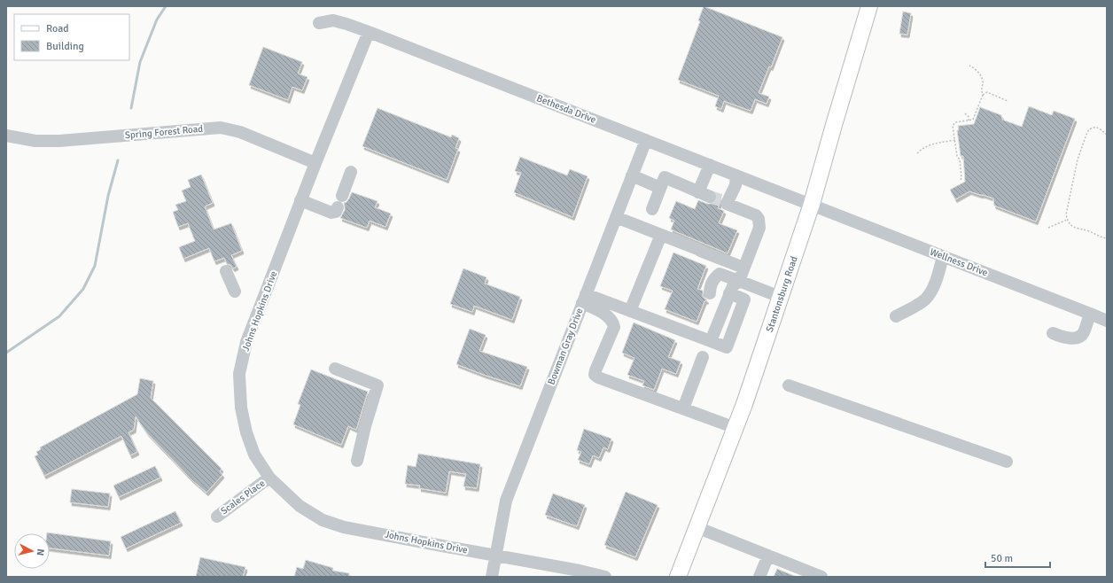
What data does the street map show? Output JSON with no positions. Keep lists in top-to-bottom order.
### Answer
{
  "streets": {
    "main road": ["Stantonsburg Road"],
    "street": [
      "Bethesda Drive",
      "Spring Forest Road",
      "Wellness Drive",
      "Johns Hopkins Drive",
      "Bowman Gray Drive",
      "Scales Place"
    ]
  },
  "crossings": [
    ["Bethesda Drive", "Wellness Drive"],
    ["Bethesda Drive", "Stantonsburg Road"],
    ["Bethesda Drive", "Johns Hopkins Drive"],
    ["Bethesda Drive", "Bowman Gray Drive"],
    ["Spring Forest Road", "Johns Hopkins Drive"],
    ["Wellness Drive", "Stantonsburg Road"],
    ["Johns Hopkins Drive", "Bowman Gray Drive"],
    ["Johns Hopkins Drive", "Scales Place"]
  ],
  "legend": ["Road", "Building"],
  "scale_bar": "50 m",
  "north": "right"
}
